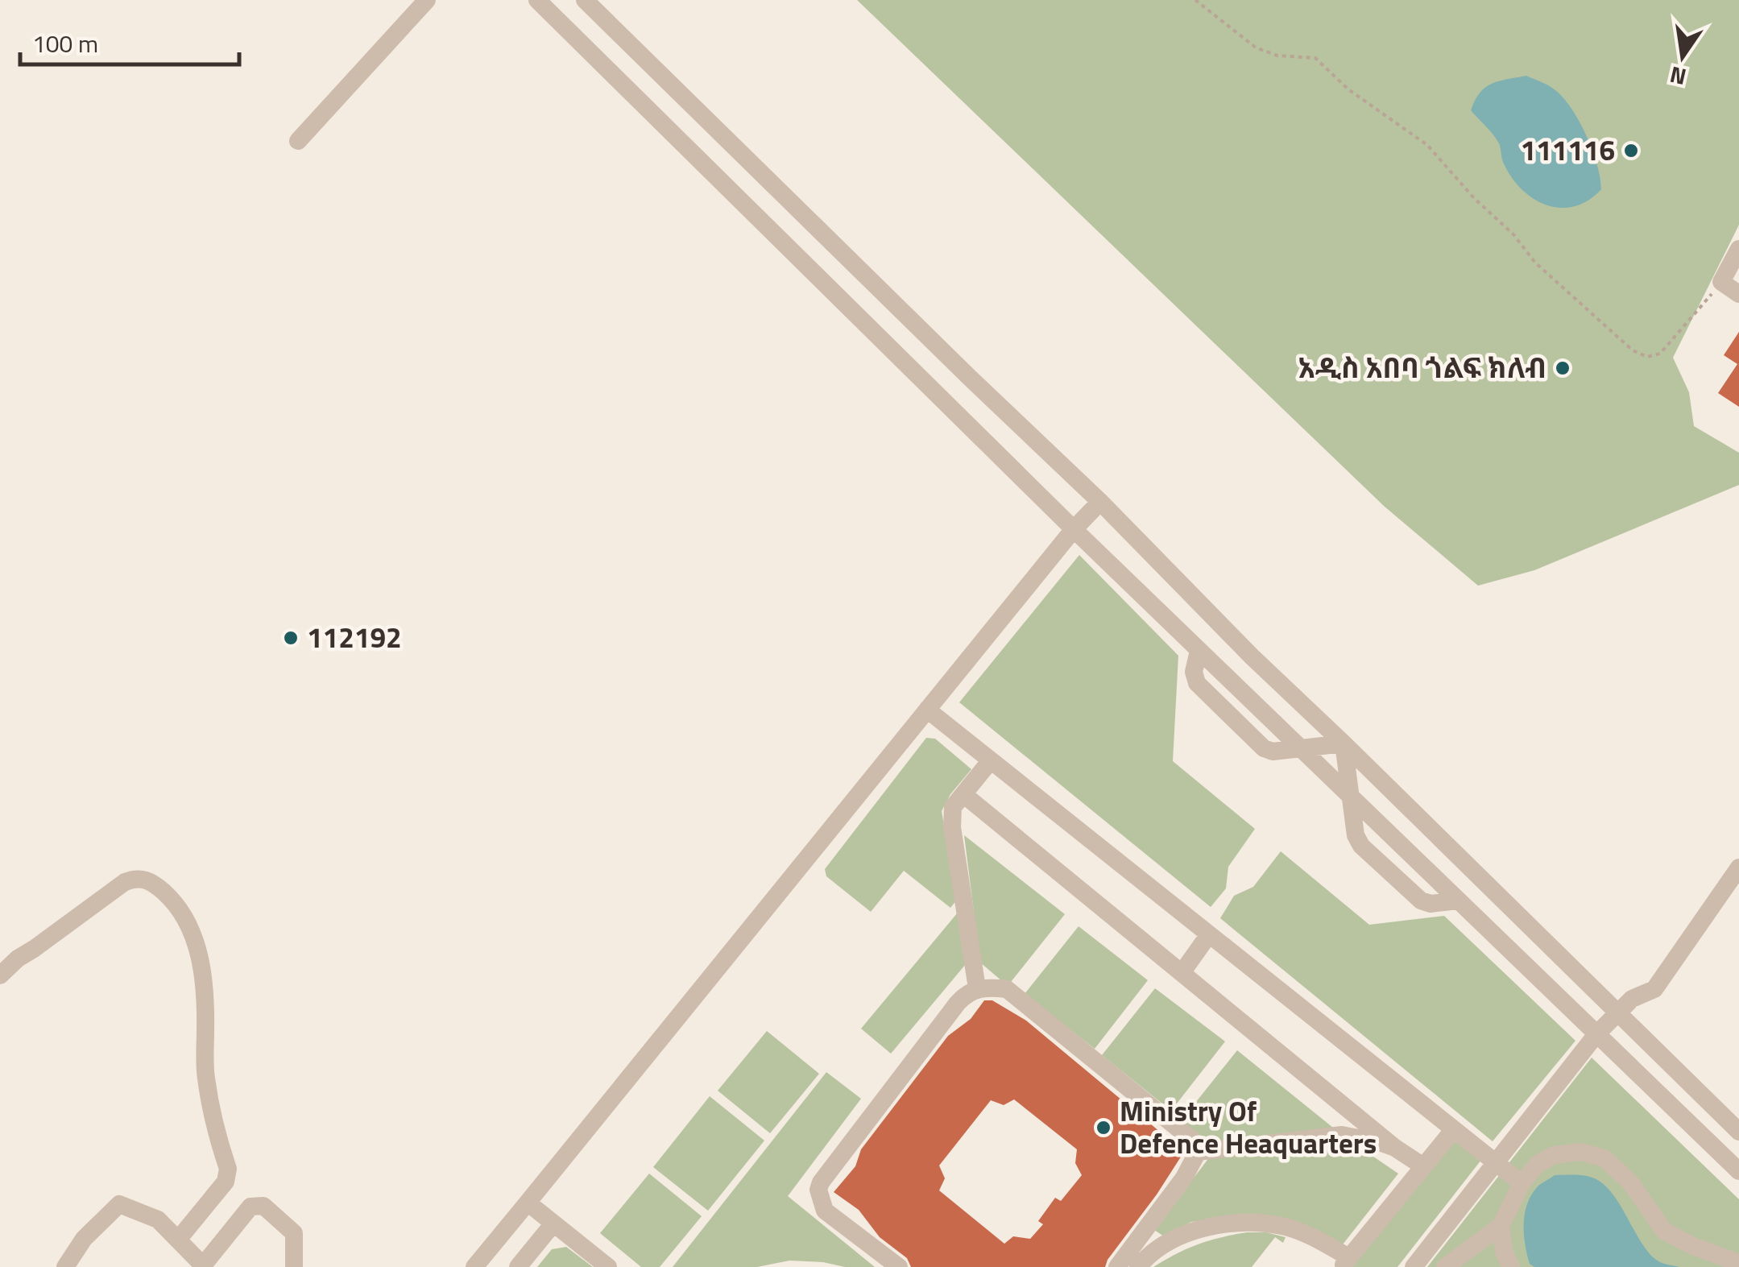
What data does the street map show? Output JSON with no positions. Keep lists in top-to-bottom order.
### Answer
{
  "places": [
    "111116",
    "አዲስ አበባ ጎልፍ ክለብ",
    "112192",
    "Ministry Of Defence Heaquarters"
  ],
  "scale_bar": "100 m",
  "north": "bottom"
}
